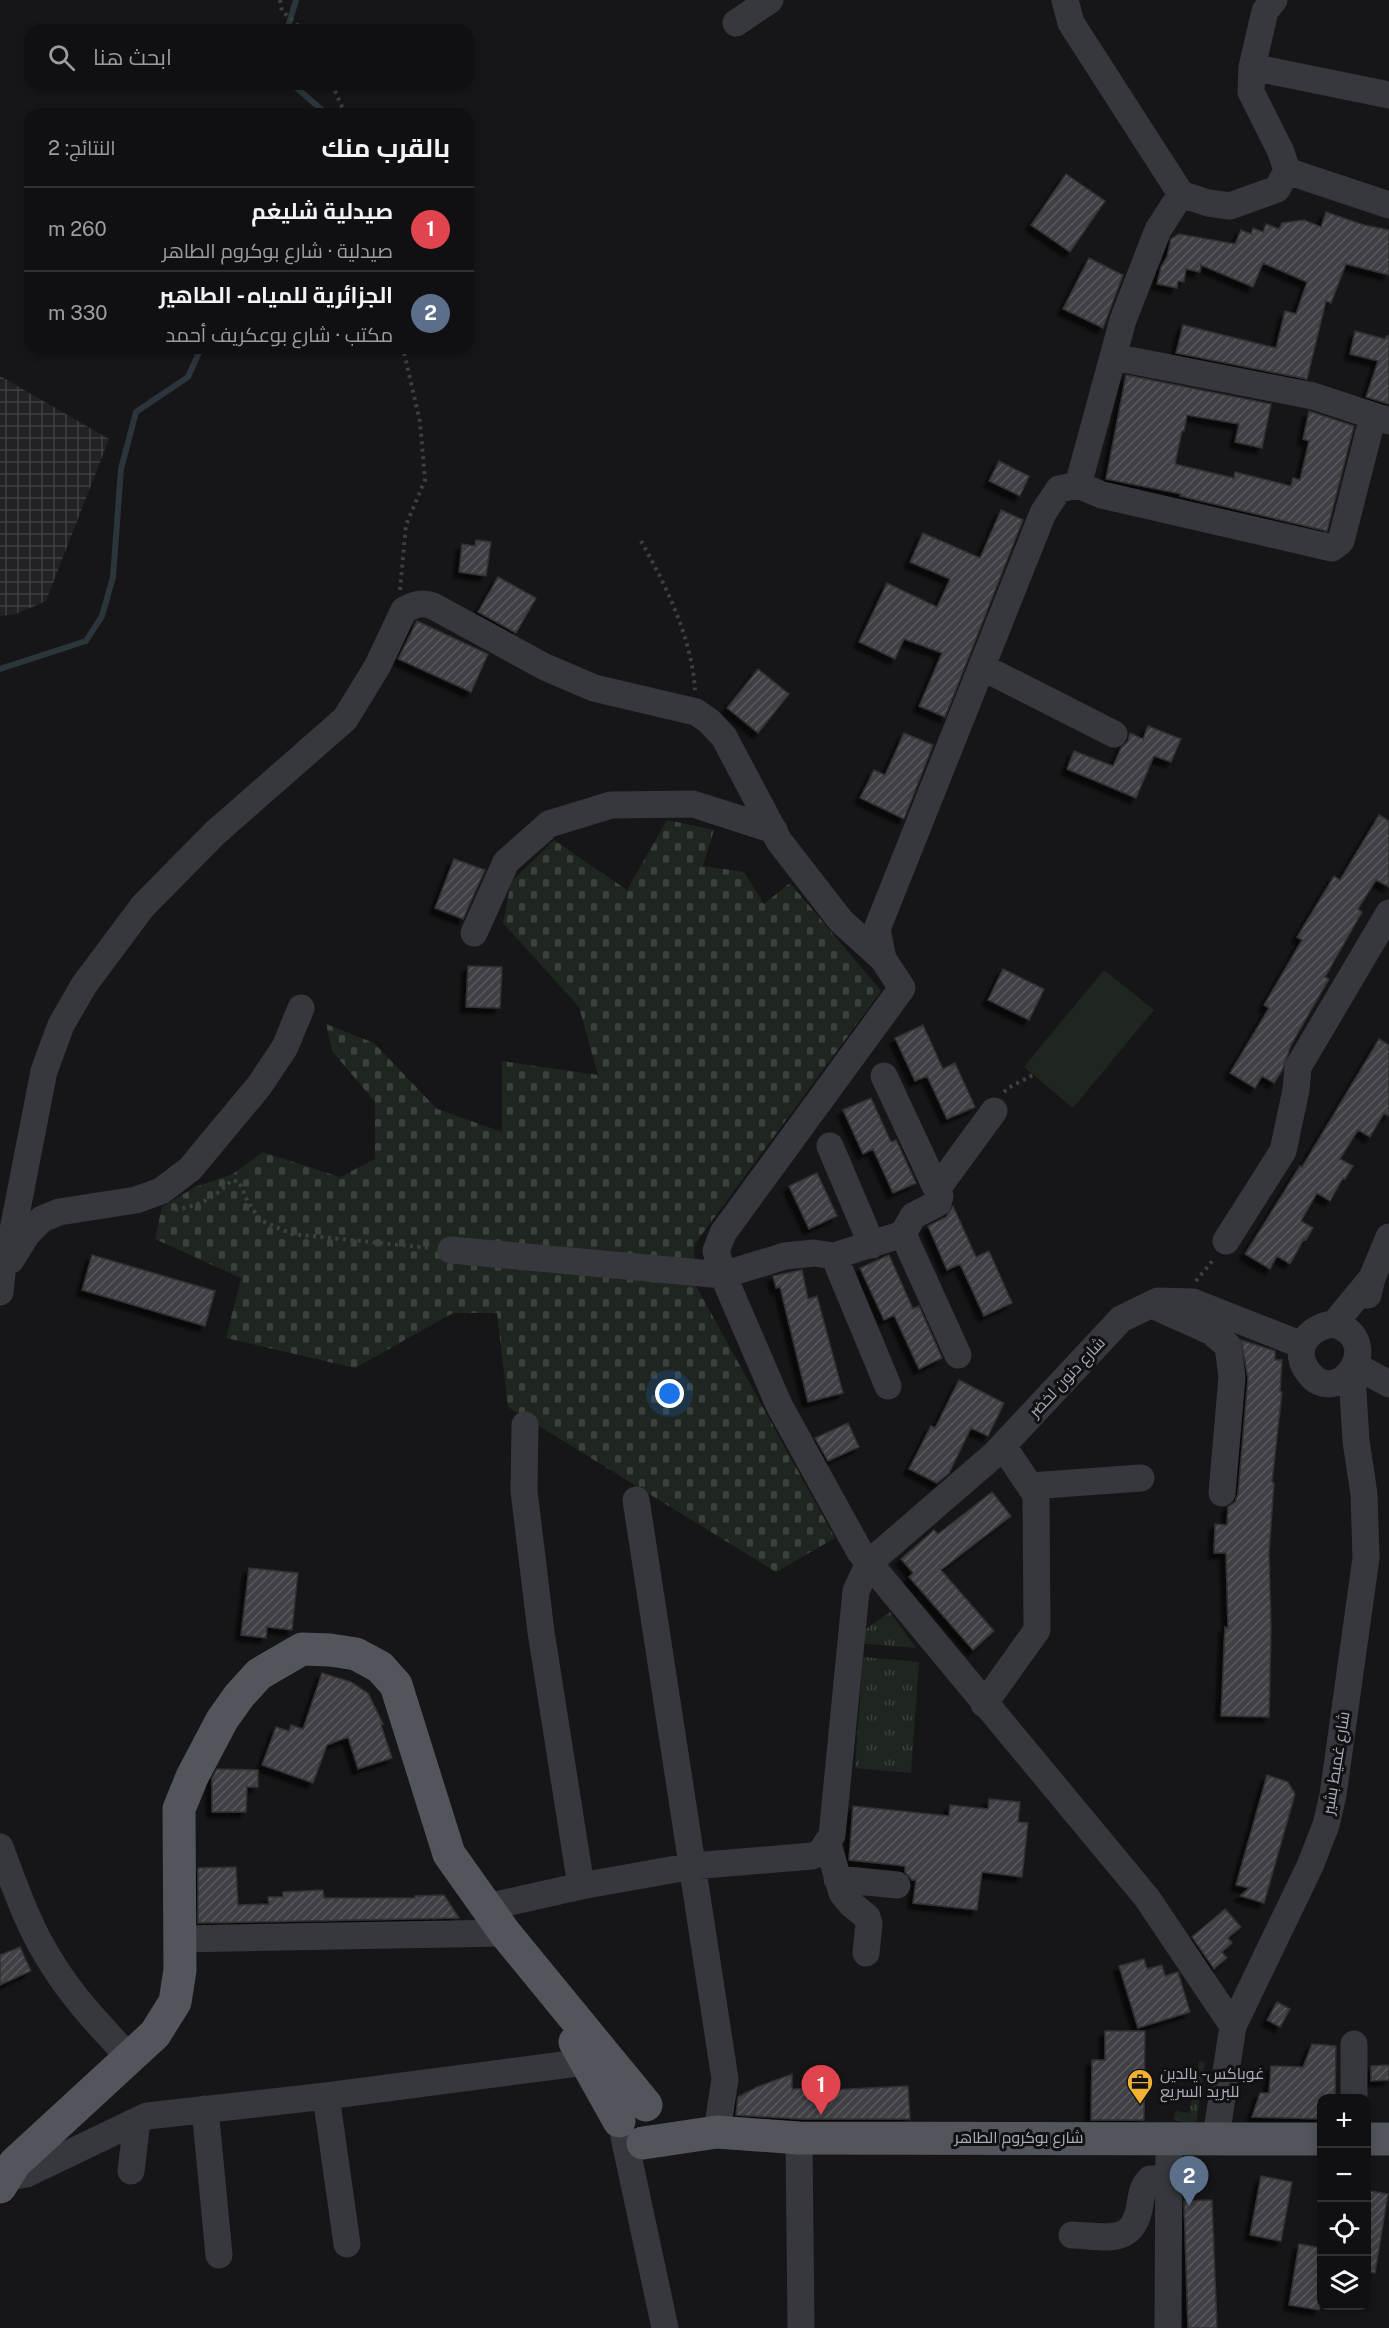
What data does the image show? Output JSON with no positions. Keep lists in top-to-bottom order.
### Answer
{
  "streets": {
    "main road": ["شارع بوكروم الطاهر"],
    "street": ["شارع دنون لخضر", "شارع غميط بشير"]
  },
  "crossings": [
    ["شارع غميط بشير", "شارع بوكروم الطاهر"]
  ],
  "places": {
    "office": ["غوباكس - يالدين للبريد السريع"]
  },
  "page": {
    "search": "ابحث هنا",
    "heading": ["بالقرب منك", "النتائج: 2"],
    "list": [
      {
        "mark": "1",
        "name": "صيدلية شليغم",
        "note": "صيدلية · شارع بوكروم الطاهر",
        "value": "260 m"
      },
      {
        "mark": "2",
        "name": "الجزائرية للمياه - الطاهير",
        "note": "مكتب · شارع بوعكريف أحمد",
        "value": "330 m"
      }
    ],
    "pins": ["1", "2"],
    "map_buttons": ["+", "−"]
  }
}
